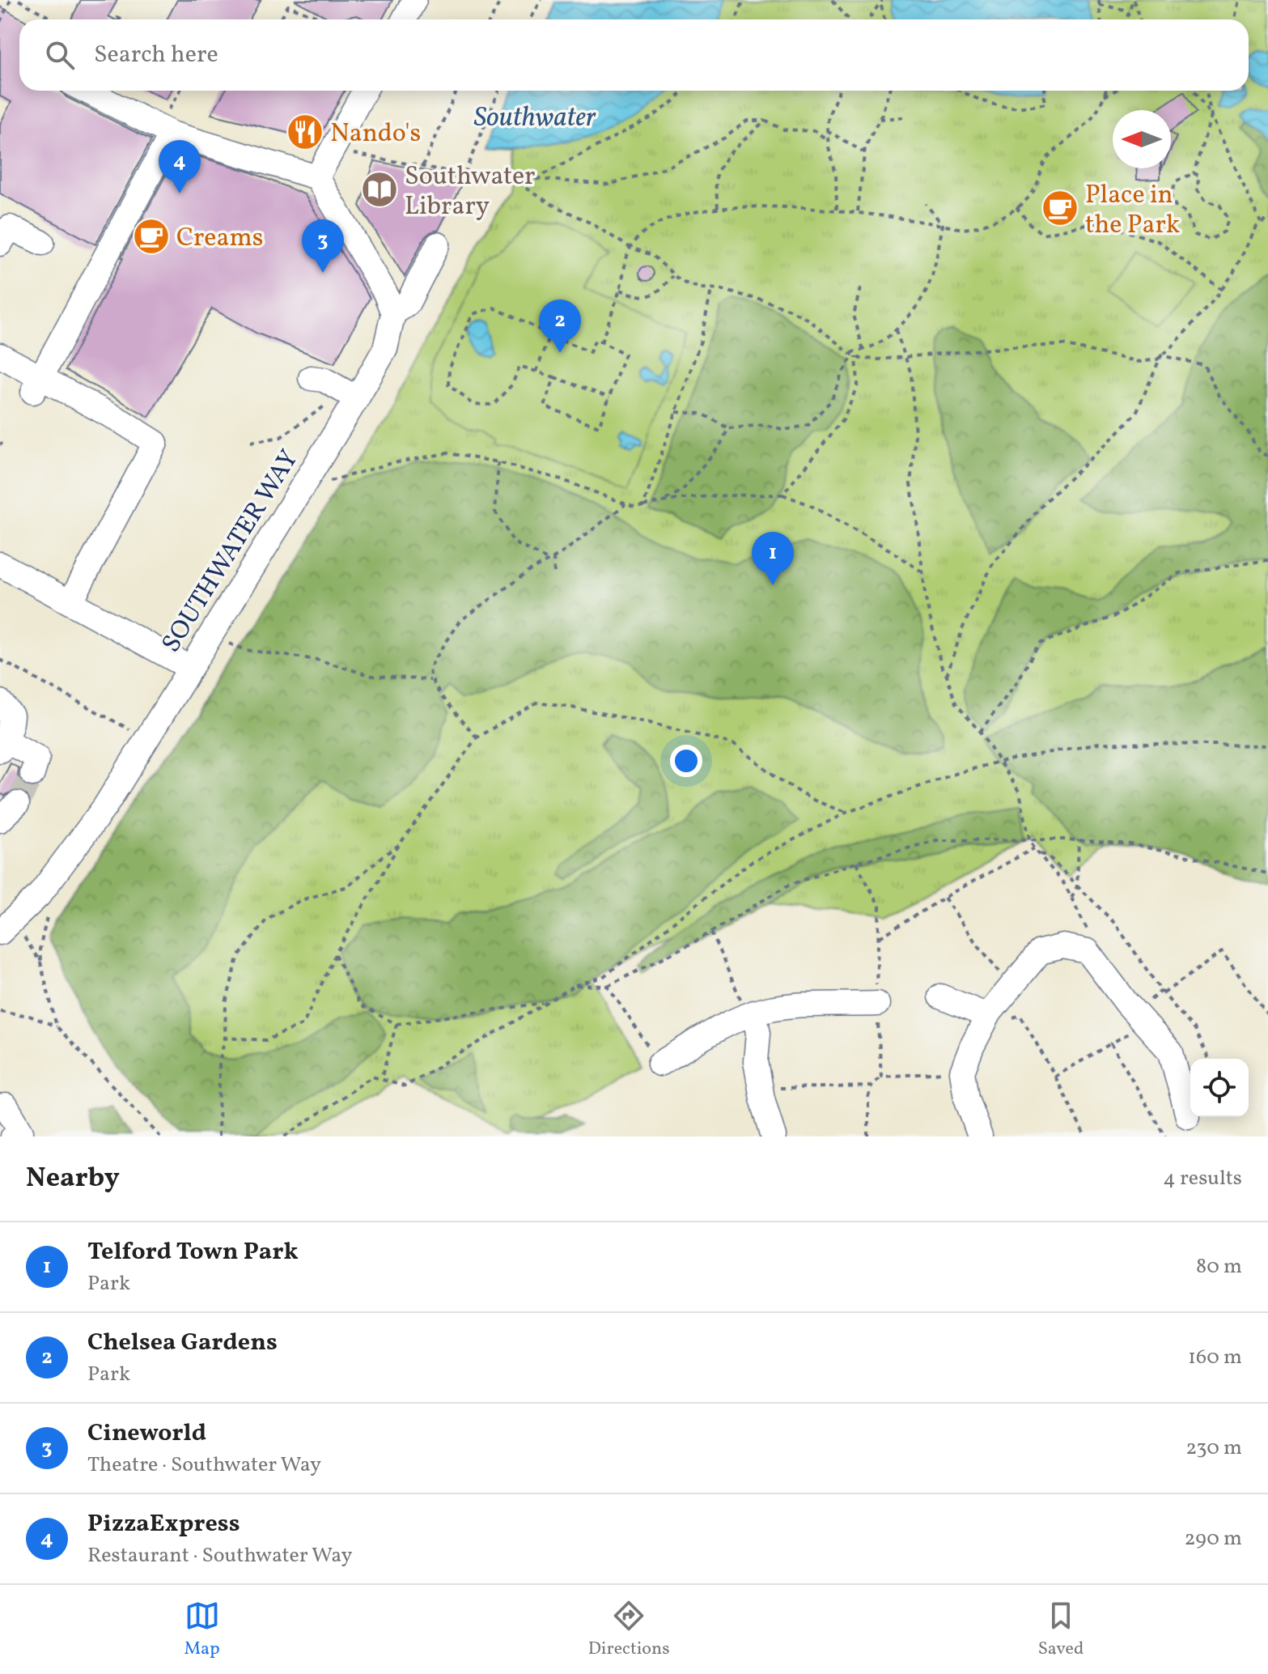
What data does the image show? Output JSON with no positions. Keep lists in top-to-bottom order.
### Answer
{
  "streets": {
    "street": ["SOUTHWATER WAY"]
  },
  "water": ["Southwater"],
  "places": {
    "restaurant": ["Nando's"],
    "library": ["Southwater Library"],
    "cafe": ["Place in the Park", "Creams"]
  },
  "north": "left",
  "page": {
    "search": "Search here",
    "pins": [
      "4",
      "3",
      "2",
      "1"
    ],
    "heading": ["Nearby", "4 results"],
    "list": [
      {
        "mark": "1",
        "name": "Telford Town Park",
        "note": "Park",
        "value": "80 m"
      },
      {
        "mark": "2",
        "name": "Chelsea Gardens",
        "note": "Park",
        "value": "160 m"
      },
      {
        "mark": "3",
        "name": "Cineworld",
        "note": "Theatre · Southwater Way",
        "value": "230 m"
      },
      {
        "mark": "4",
        "name": "PizzaExpress",
        "note": "Restaurant · Southwater Way",
        "value": "290 m"
      }
    ],
    "nav": ["Map", "Directions", "Saved"]
  }
}
